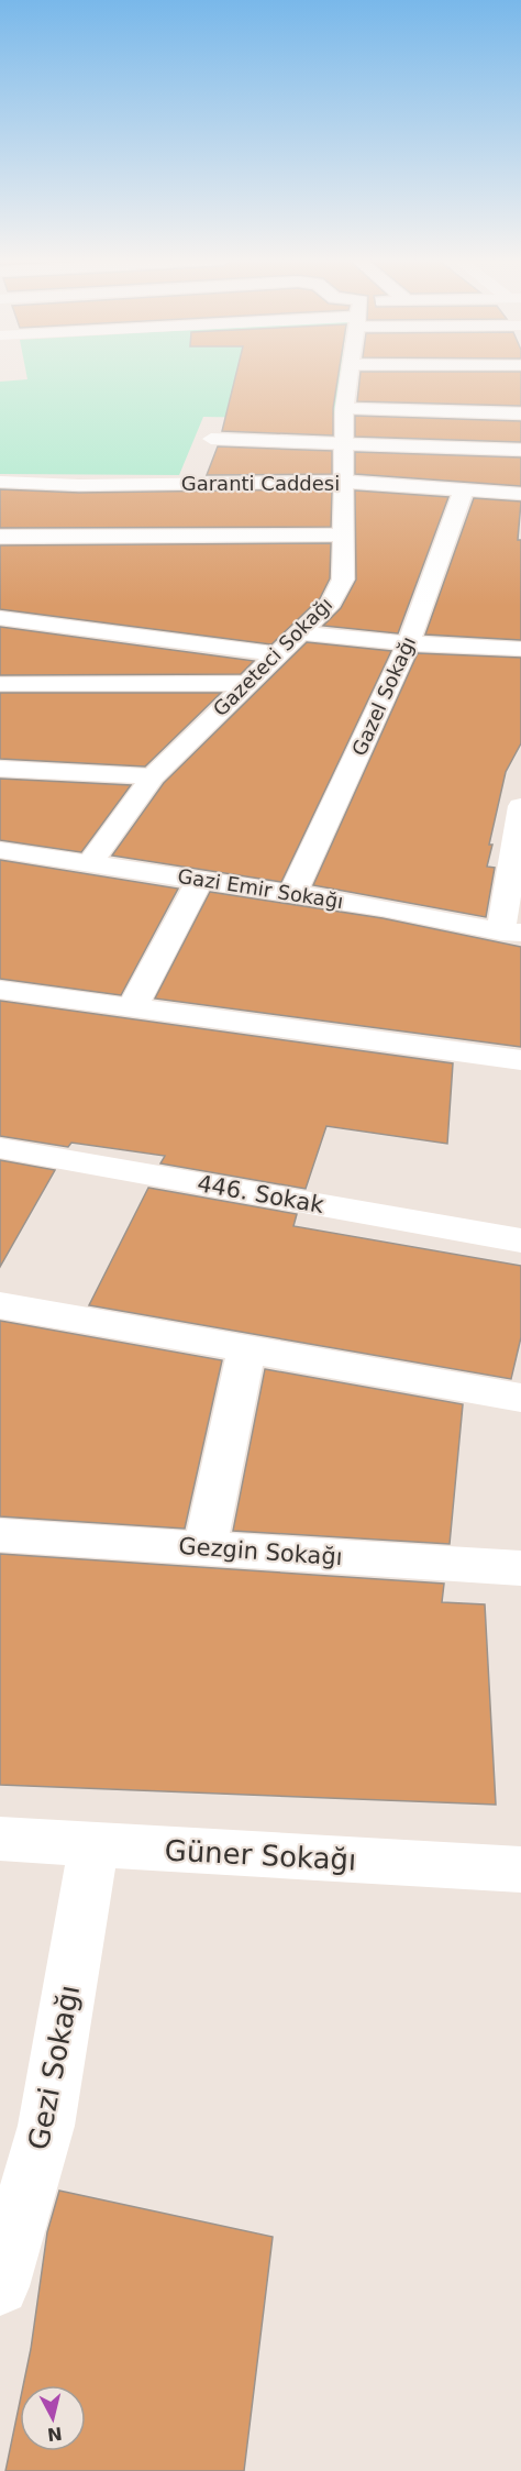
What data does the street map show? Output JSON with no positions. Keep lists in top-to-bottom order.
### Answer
{
  "streets": {
    "street": [
      "Garanti Caddesi",
      "Gazeteci Sokağı",
      "Gazel Sokağı",
      "Gazi Emir Sokağı",
      "446. Sokak",
      "Gezgin Sokağı",
      "Güner Sokağı",
      "Gezi Sokağı"
    ]
  },
  "crossings": [
    ["Garanti Caddesi", "Gazeteci Sokağı"],
    ["Garanti Caddesi", "Gazel Sokağı"],
    ["Gazeteci Sokağı", "Gazi Emir Sokağı"],
    ["Gazel Sokağı", "Gazi Emir Sokağı"],
    ["Güner Sokağı", "Gezi Sokağı"]
  ],
  "north": "bottom"
}
